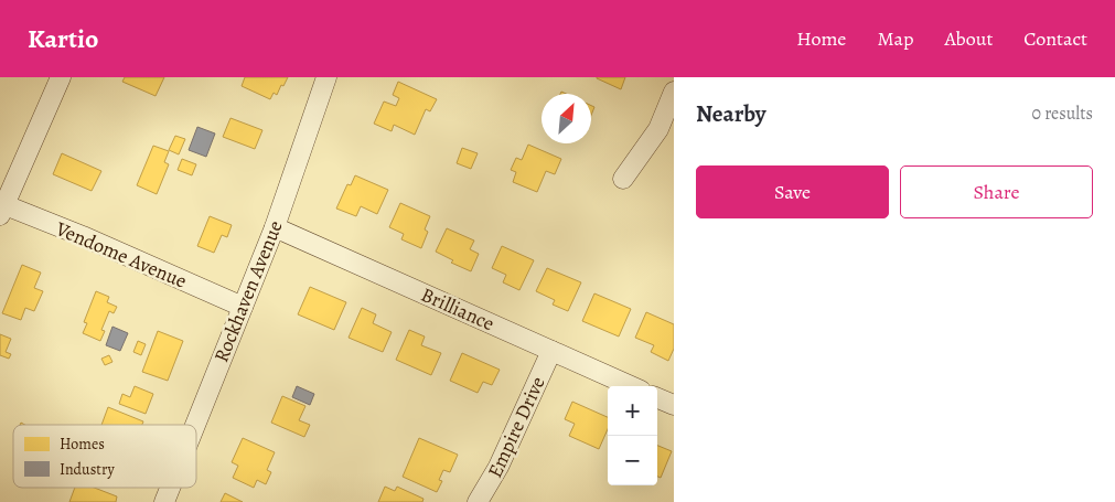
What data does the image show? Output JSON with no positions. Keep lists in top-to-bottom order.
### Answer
{
  "streets": {
    "street": [
      "Vendome Avenue",
      "Rockhaven Avenue",
      "Brilliance",
      "Empire Drive"
    ]
  },
  "crossings": [
    ["Vendome Avenue", "Rockhaven Avenue"],
    ["Rockhaven Avenue", "Brilliance"],
    ["Brilliance", "Empire Drive"]
  ],
  "legend": ["Homes", "Industry"],
  "north": "top right",
  "page": {
    "header": "Kartio",
    "nav": [
      "Home",
      "Map",
      "About",
      "Contact"
    ],
    "heading": ["Nearby", "0 results"],
    "buttons": ["Save", "Share"],
    "map_buttons": ["+", "−"]
  }
}
